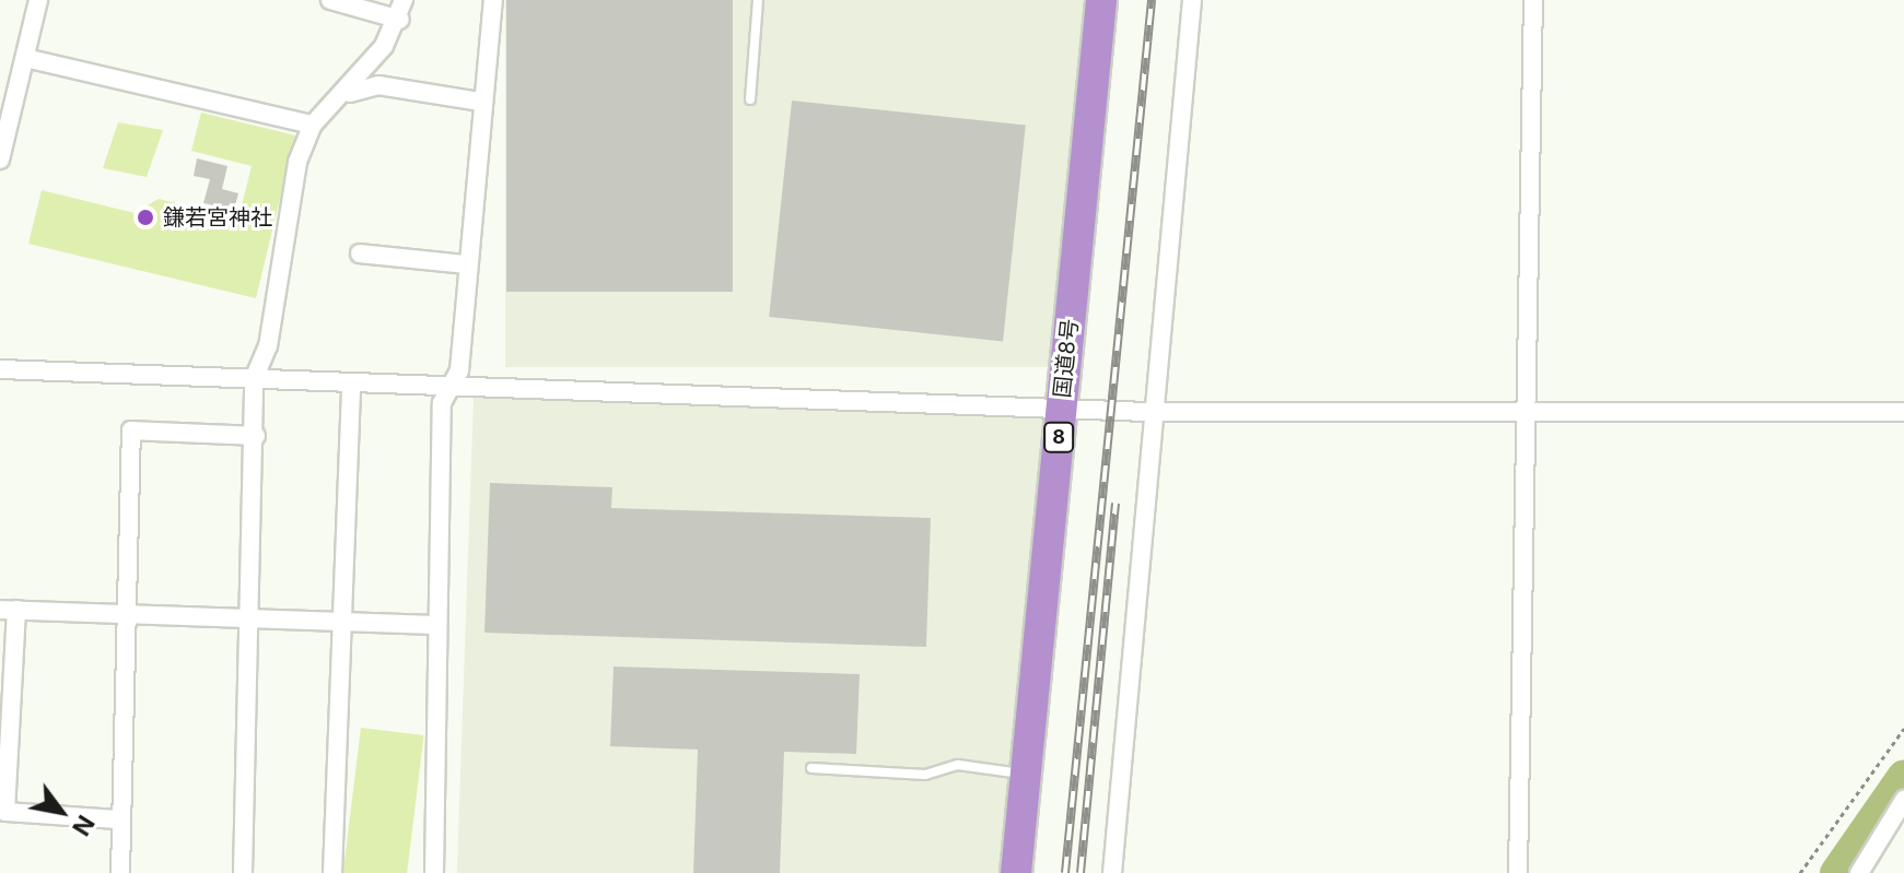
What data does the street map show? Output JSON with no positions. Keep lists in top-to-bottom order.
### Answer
{
  "streets": {
    "highway": ["国道8号", "8"]
  },
  "places": ["鎌若宮神社"],
  "north": "bottom right"
}
